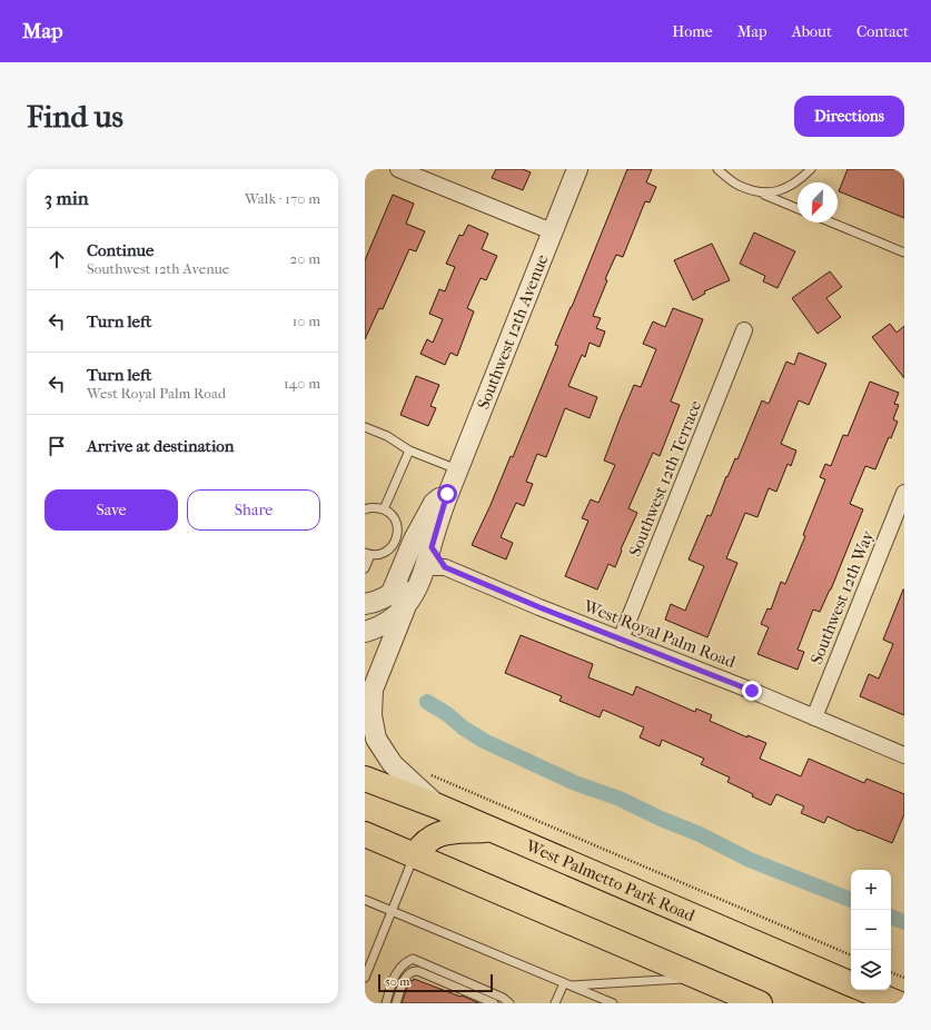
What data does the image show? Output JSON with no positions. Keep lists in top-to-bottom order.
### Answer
{
  "streets": {
    "main road": ["West Palmetto Park Road"],
    "street": [
      "Southwest 12th Avenue",
      "Southwest 12th Terrace",
      "Southwest 12th Way",
      "West Royal Palm Road"
    ]
  },
  "crossings": [
    ["Southwest 12th Avenue", "West Royal Palm Road"],
    ["Southwest 12th Terrace", "West Royal Palm Road"],
    ["Southwest 12th Way", "West Royal Palm Road"]
  ],
  "scale_bar": "50 m",
  "north": "bottom left",
  "page": {
    "header": "Map",
    "nav": [
      "Home",
      "Map",
      "About",
      "Contact"
    ],
    "buttons": [
      "Directions",
      ["Save", "Share"]
    ],
    "title": "Find us",
    "heading": ["3 min", "Walk · 170 m"],
    "list": [
      ["Continue", "Southwest 12th Avenue", "20 m"],
      ["Turn left", "10 m"],
      ["Turn left", "West Royal Palm Road", "140 m"],
      "Arrive at destination"
    ],
    "map_buttons": ["+", "−"],
    "scale": "50 m"
  }
}
